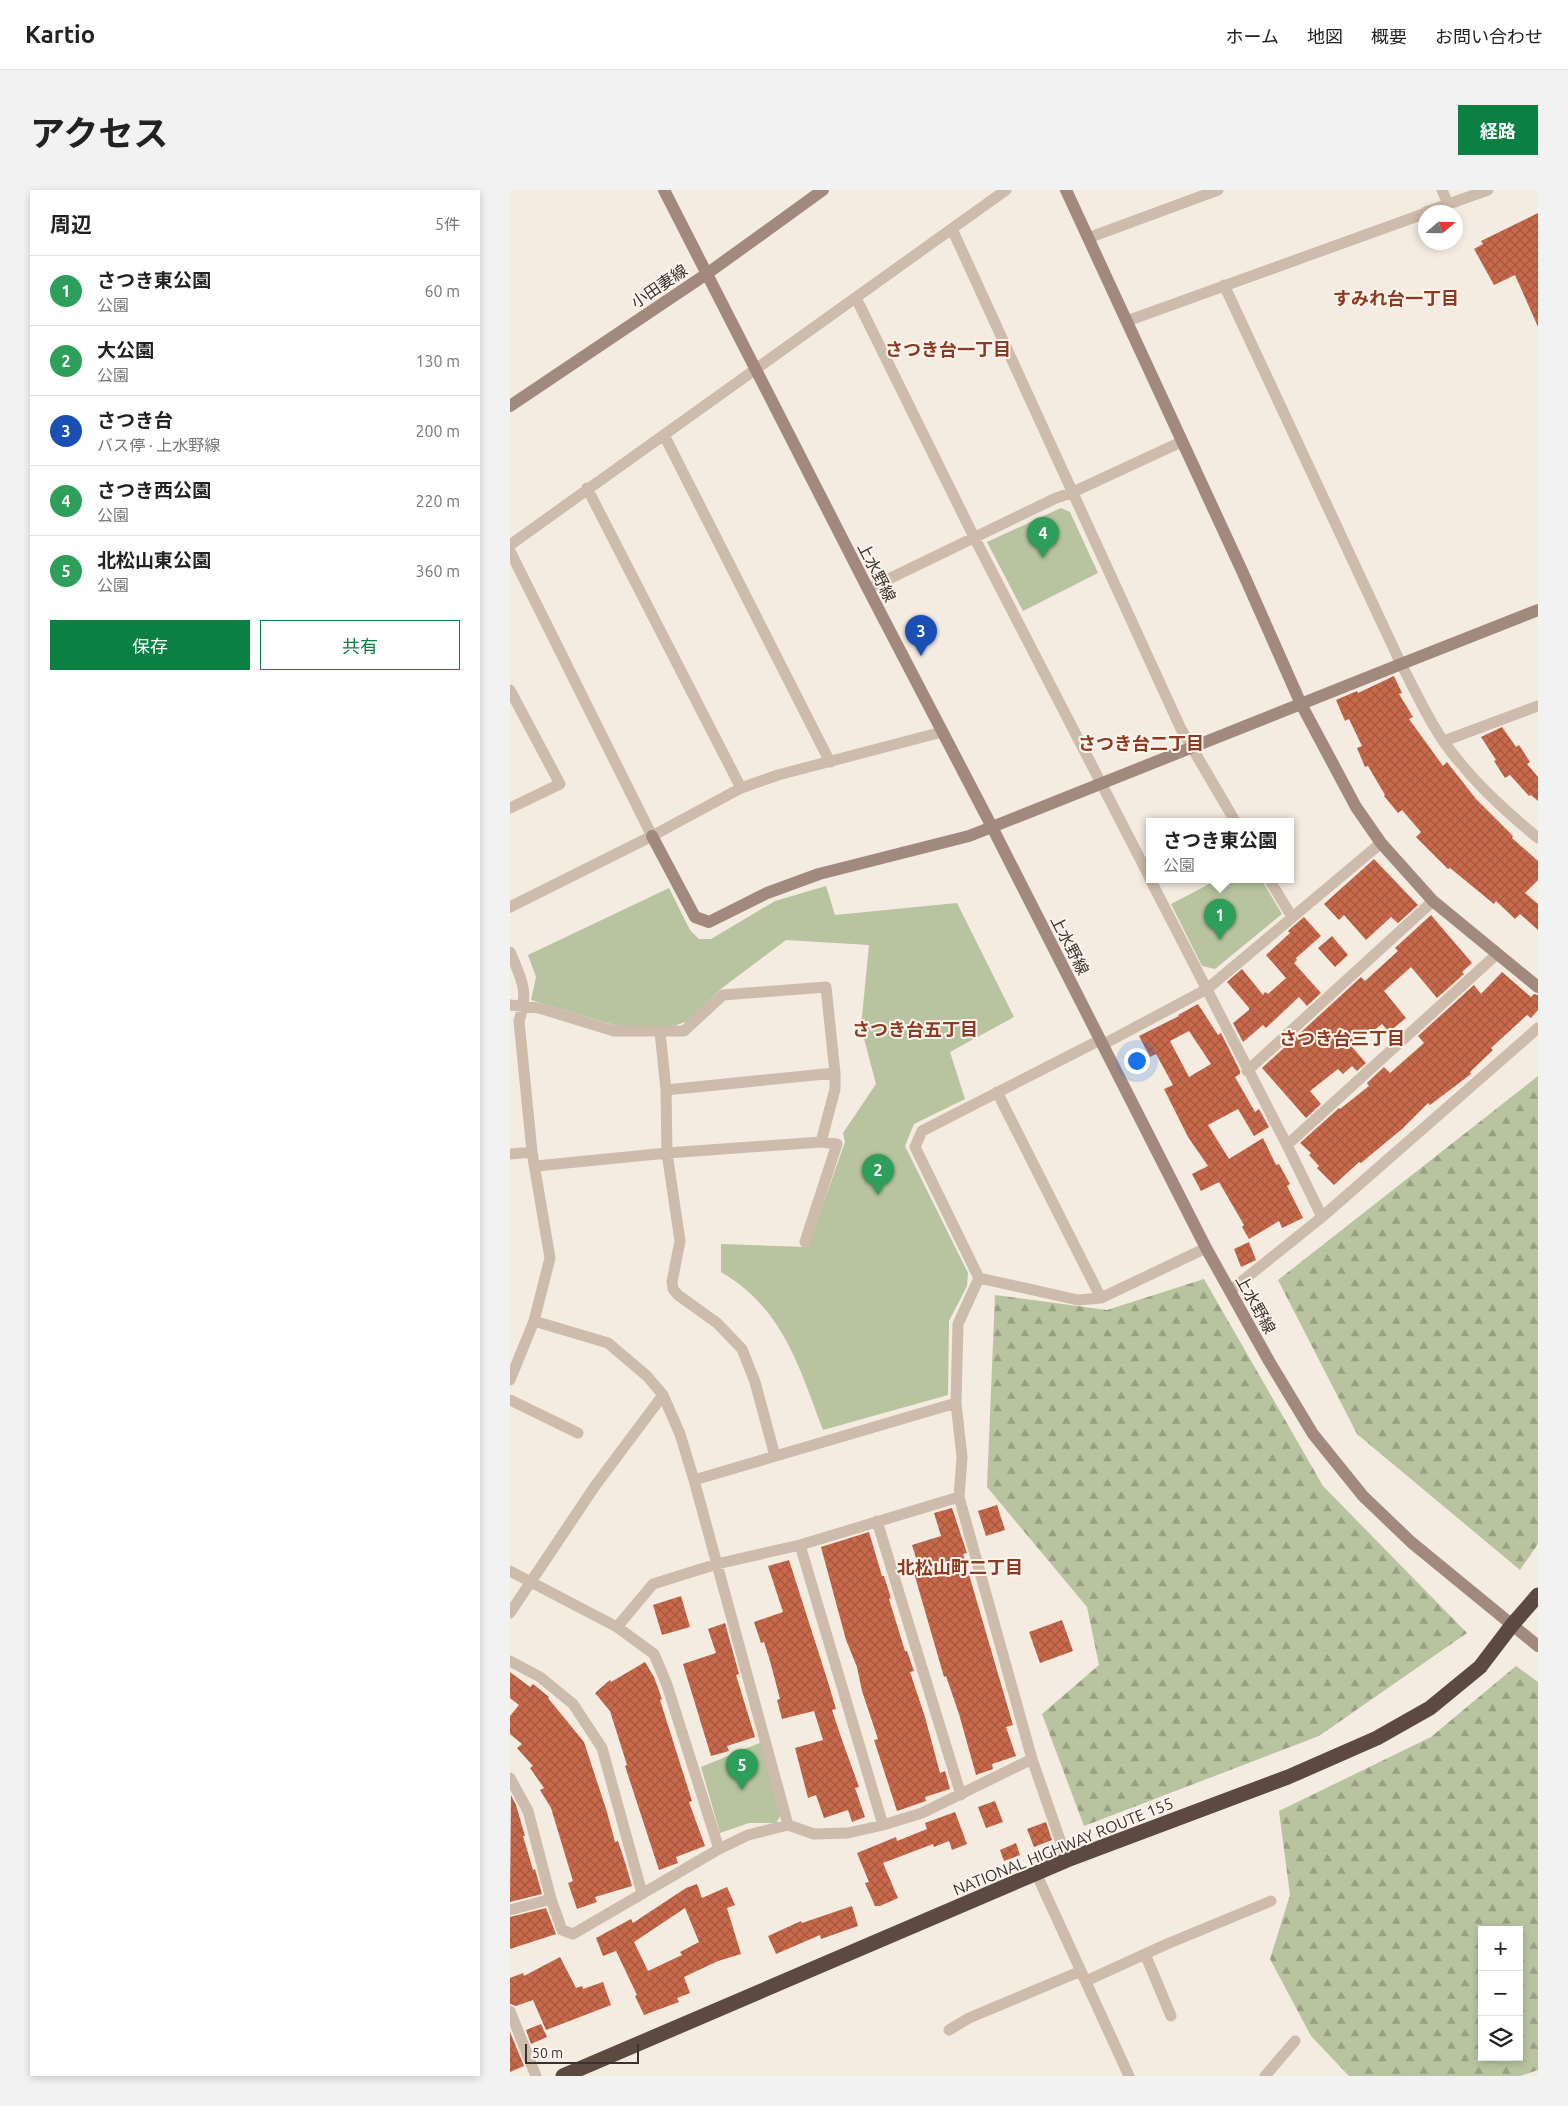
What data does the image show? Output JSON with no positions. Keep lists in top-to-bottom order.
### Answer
{
  "streets": {
    "highway": ["NATIONAL HIGHWAY ROUTE 155"],
    "street": ["小田妻線", "上水野線"]
  },
  "crossings": [
    ["小田妻線", "上水野線"],
    ["上水野線", "NATIONAL HIGHWAY ROUTE 155"]
  ],
  "districts": [
    "すみれ台一丁目",
    "さつき台一丁目",
    "さつき台二丁目",
    "さつき台五丁目",
    "さつき台三丁目",
    "北松山町二丁目"
  ],
  "scale_bar": "50 m",
  "north": "right",
  "page": {
    "header": "Kartio",
    "nav": [
      "ホーム",
      "地図",
      "概要",
      "お問い合わせ"
    ],
    "title": "アクセス",
    "buttons": [
      "経路",
      ["保存", "共有"]
    ],
    "heading": ["周辺", "5件"],
    "list": [
      {
        "mark": "1",
        "name": "さつき東公園",
        "note": "公園",
        "value": "60 m"
      },
      {
        "mark": "2",
        "name": "大公園",
        "note": "公園",
        "value": "130 m"
      },
      {
        "mark": "3",
        "name": "さつき台",
        "note": "バス停 · 上水野線",
        "value": "200 m"
      },
      {
        "mark": "4",
        "name": "さつき西公園",
        "note": "公園",
        "value": "220 m"
      },
      {
        "mark": "5",
        "name": "北松山東公園",
        "note": "公園",
        "value": "360 m"
      }
    ],
    "pins": [
      "4",
      "3",
      "1",
      "2",
      "5"
    ],
    "popup": ["さつき東公園", "公園"],
    "map_buttons": ["+", "−"],
    "scale": "50 m"
  }
}
